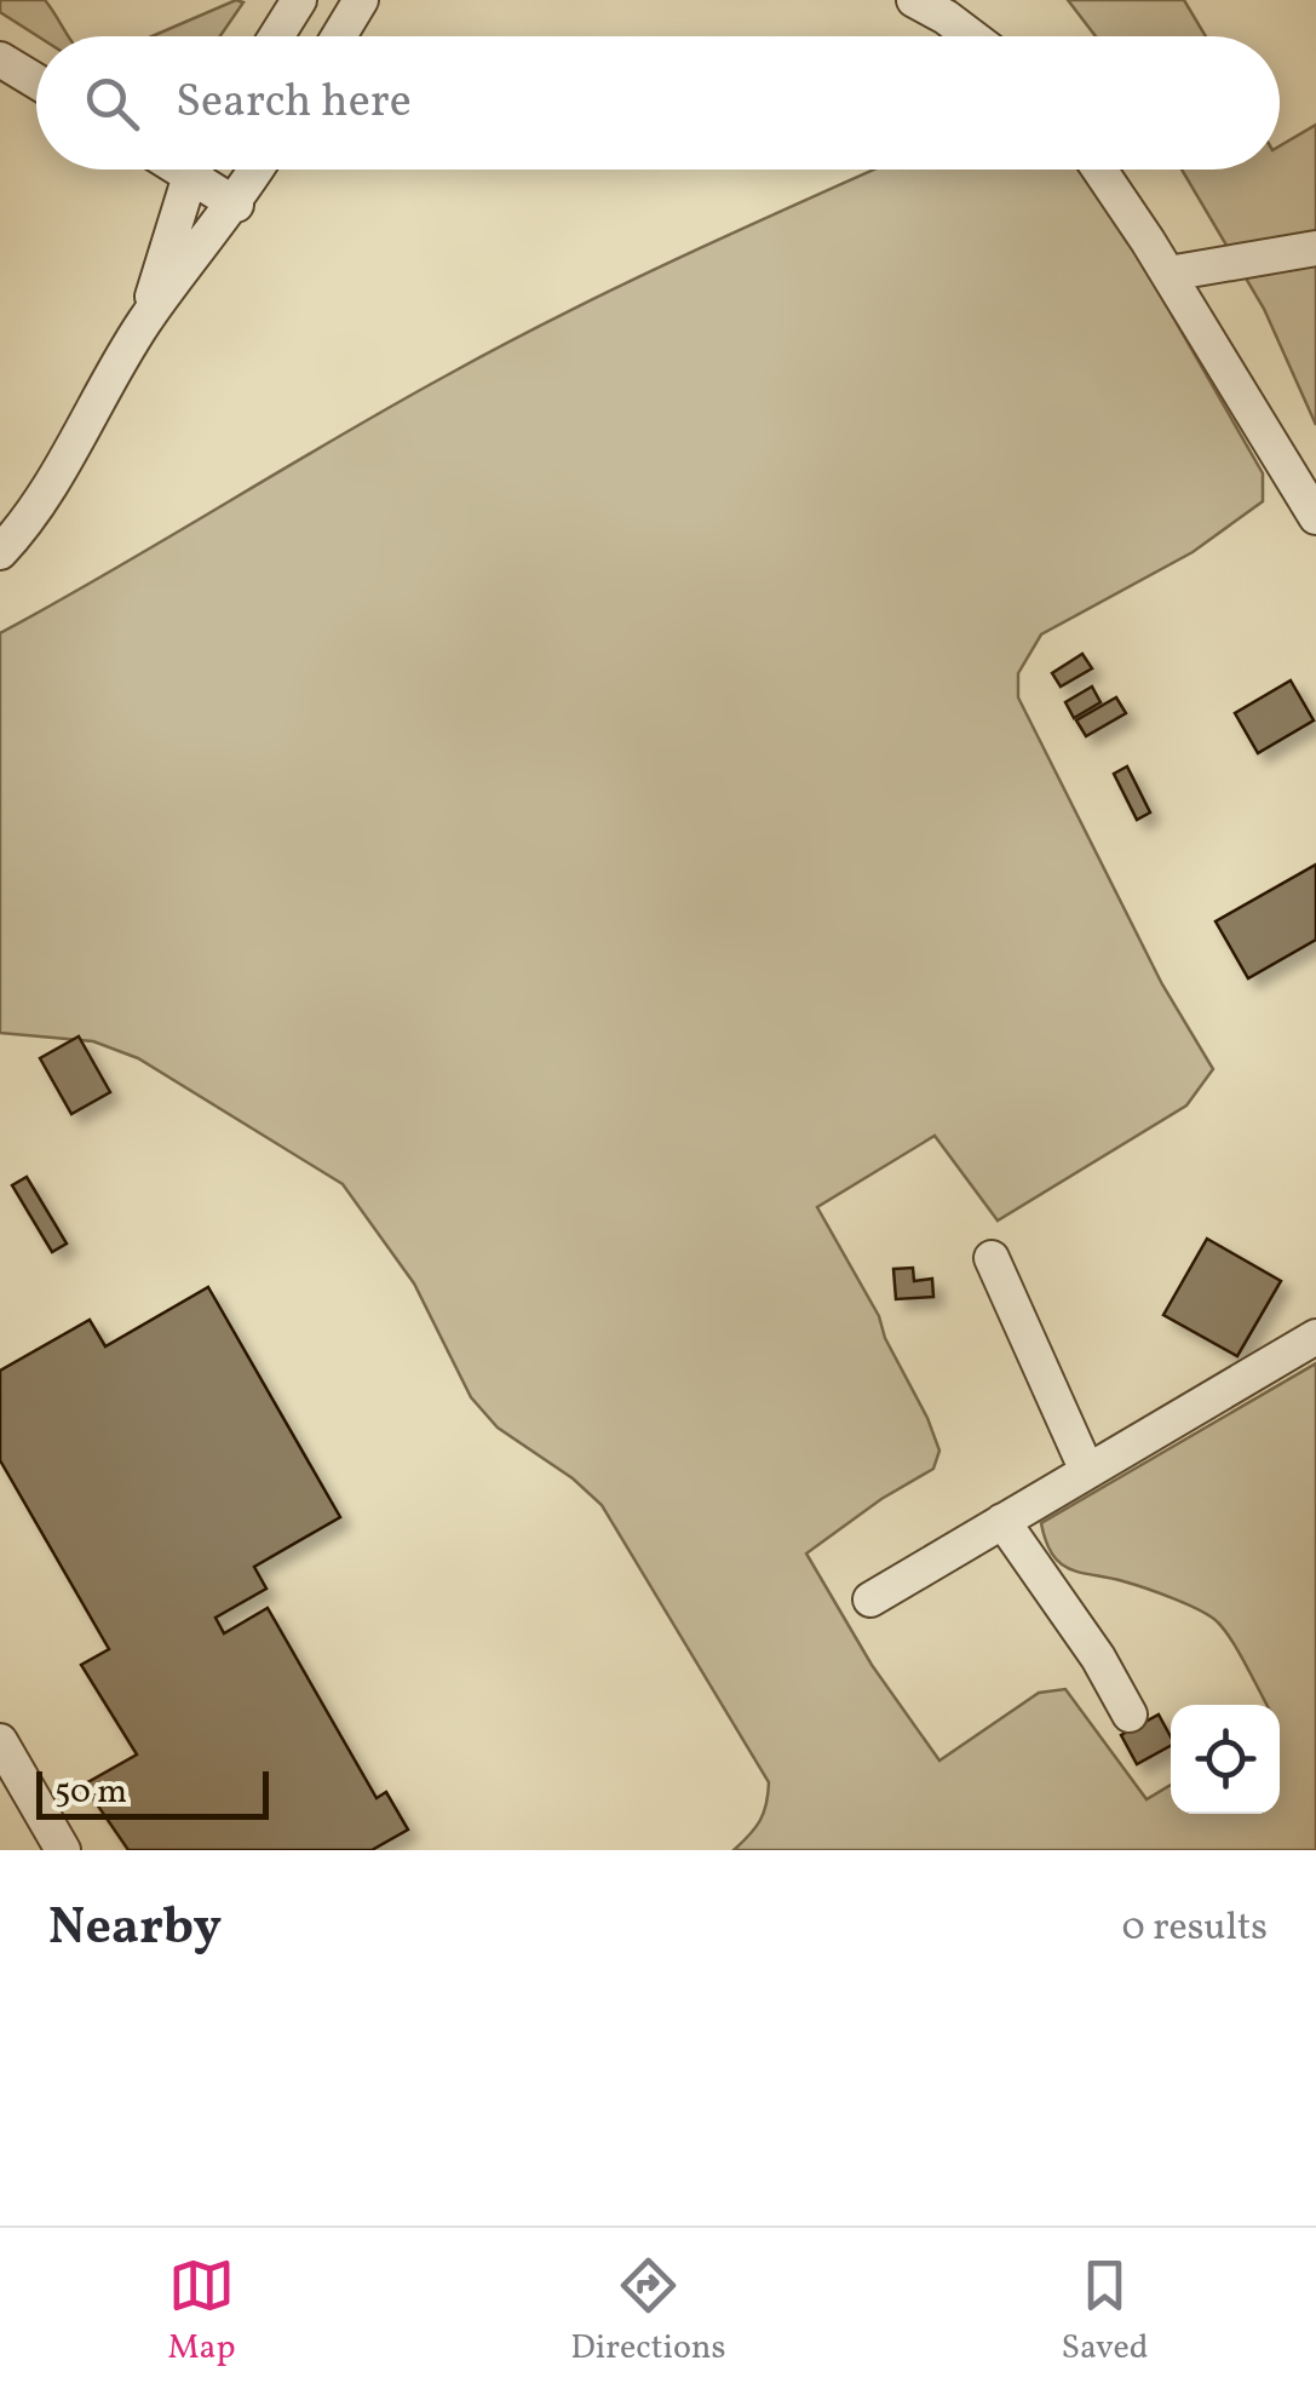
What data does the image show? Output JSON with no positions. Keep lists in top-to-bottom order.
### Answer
{
  "scale_bar": "50 m",
  "page": {
    "search": "Search here",
    "scale": "50 m",
    "heading": ["Nearby", "0 results"],
    "nav": ["Map", "Directions", "Saved"]
  }
}
